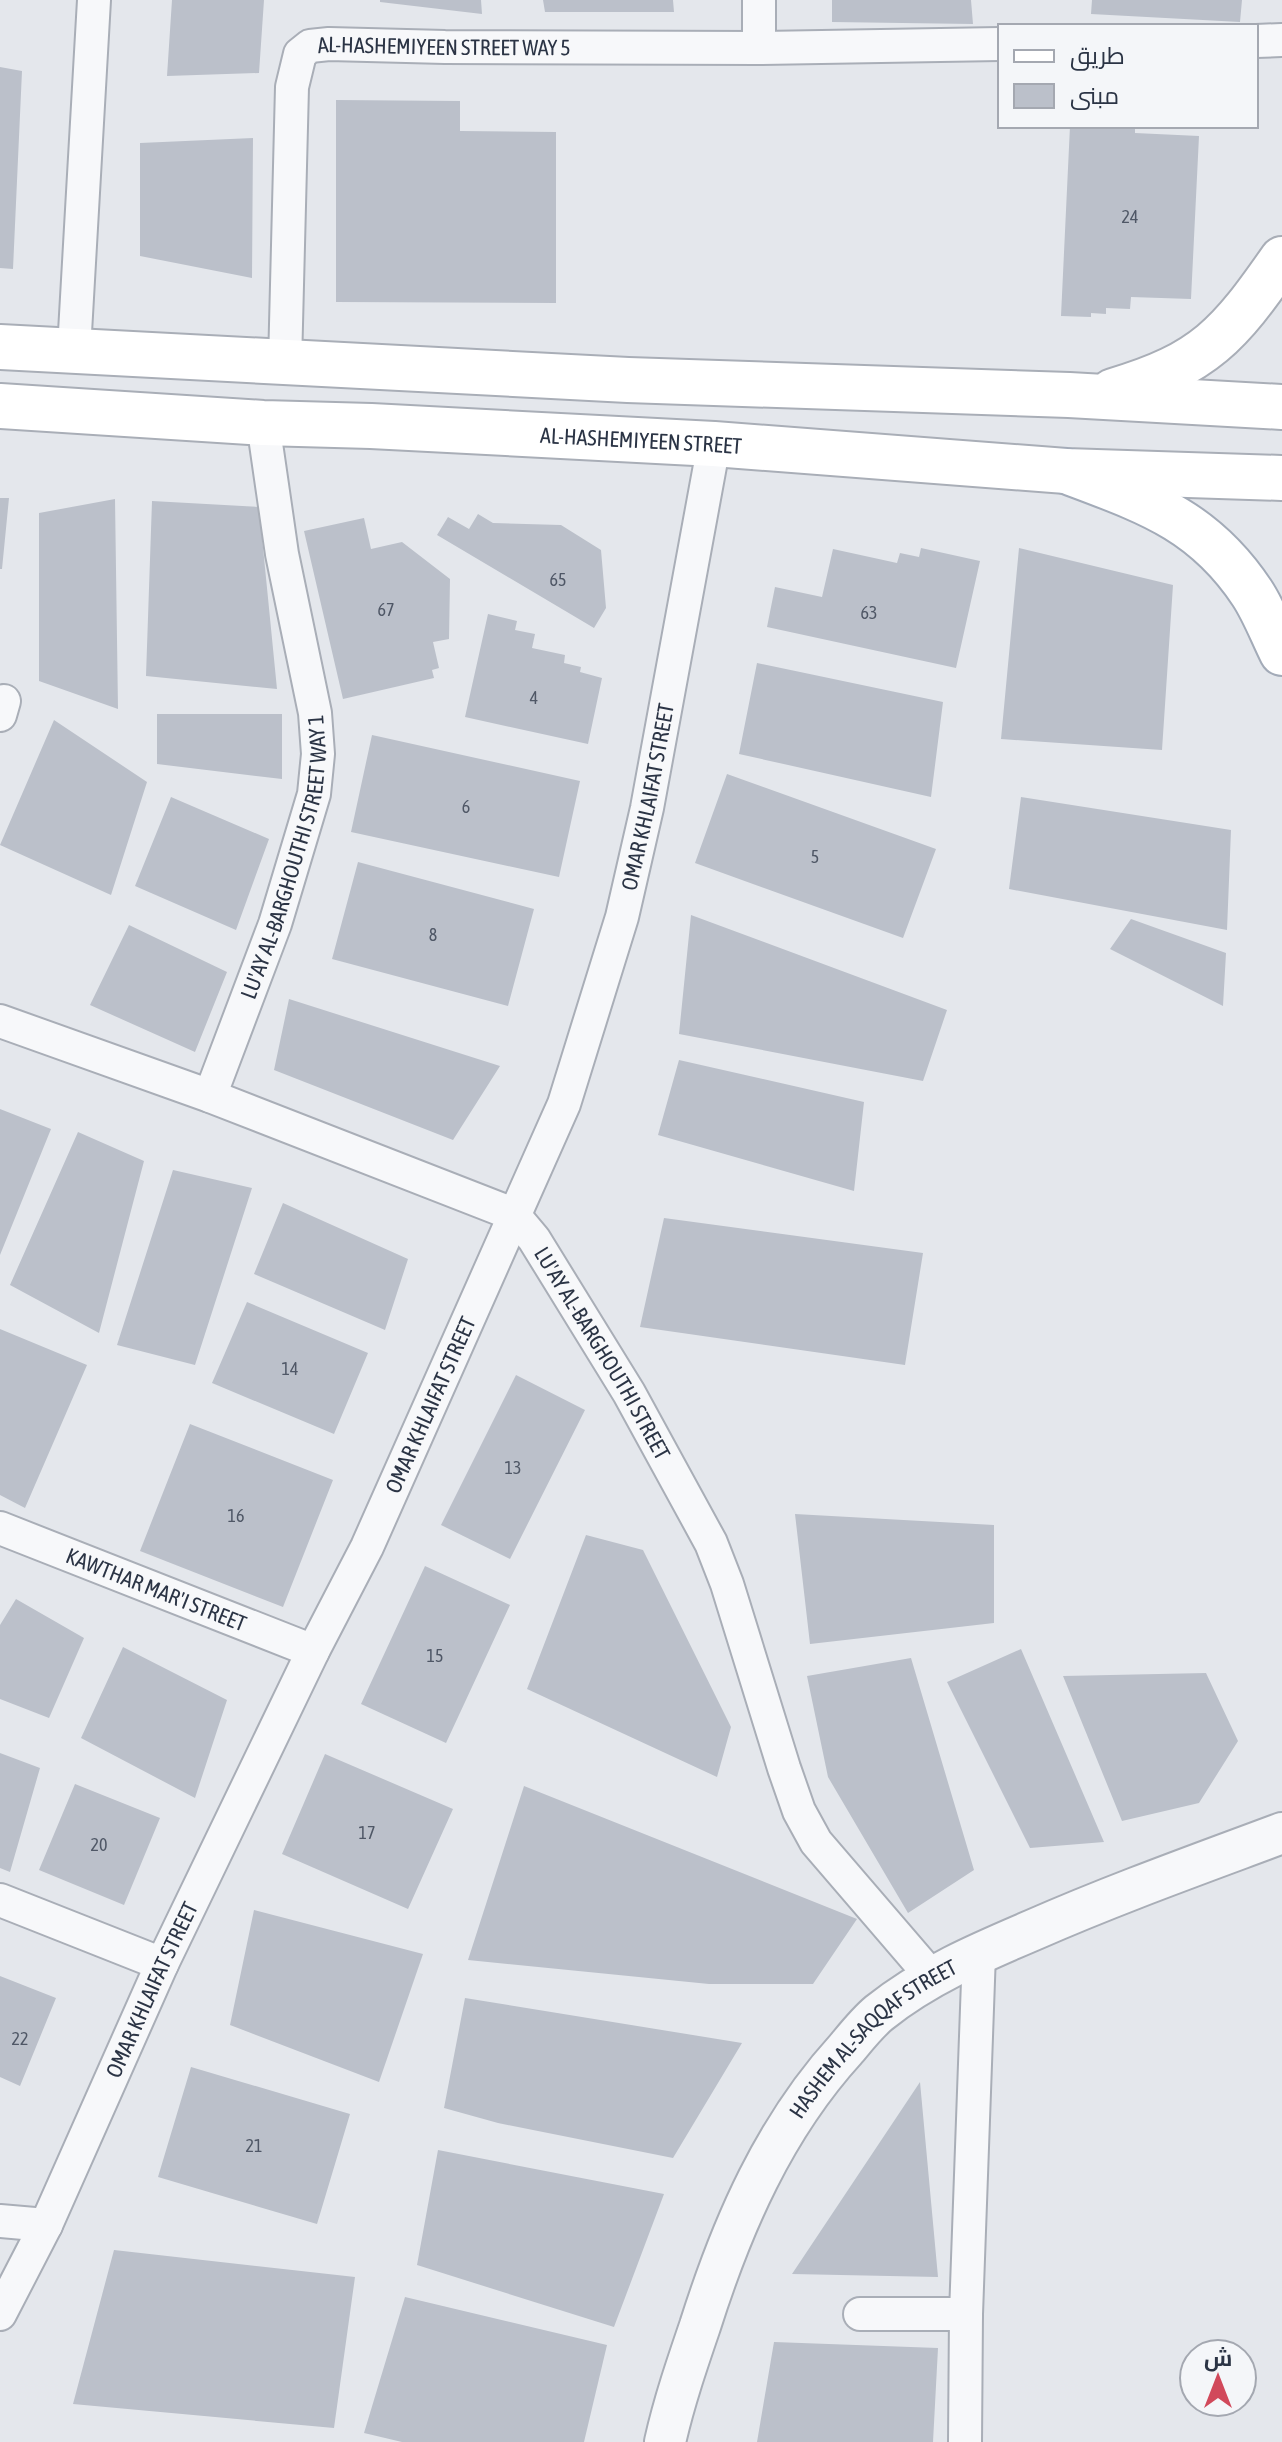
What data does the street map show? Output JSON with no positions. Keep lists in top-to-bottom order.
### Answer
{
  "streets": {
    "main road": ["AL-HASHEMIYEEN STREET"],
    "street": [
      "AL-HASHEMIYEEN STREET WAY 5",
      "OMAR KHLAIFAT STREET",
      "LU'AY AL-BARGHOUTHI STREET WAY 1",
      "LU'AY AL-BARGHOUTHI STREET",
      "KAWTHAR MAR'I STREET",
      "HASHEM AL-SAQQAF STREET"
    ]
  },
  "crossings": [
    ["AL-HASHEMIYEEN STREET", "OMAR KHLAIFAT STREET"],
    ["AL-HASHEMIYEEN STREET", "LU'AY AL-BARGHOUTHI STREET WAY 1"],
    ["OMAR KHLAIFAT STREET", "LU'AY AL-BARGHOUTHI STREET"],
    ["OMAR KHLAIFAT STREET", "KAWTHAR MAR'I STREET"],
    ["LU'AY AL-BARGHOUTHI STREET", "HASHEM AL-SAQQAF STREET"]
  ],
  "house_numbers": [
    "24",
    "65",
    "67",
    "63",
    "4",
    "6",
    "5",
    "8",
    "14",
    "13",
    "16",
    "15",
    "17",
    "20",
    "22",
    "21"
  ],
  "legend": ["طريق", "مبنى"],
  "north": "top"
}
